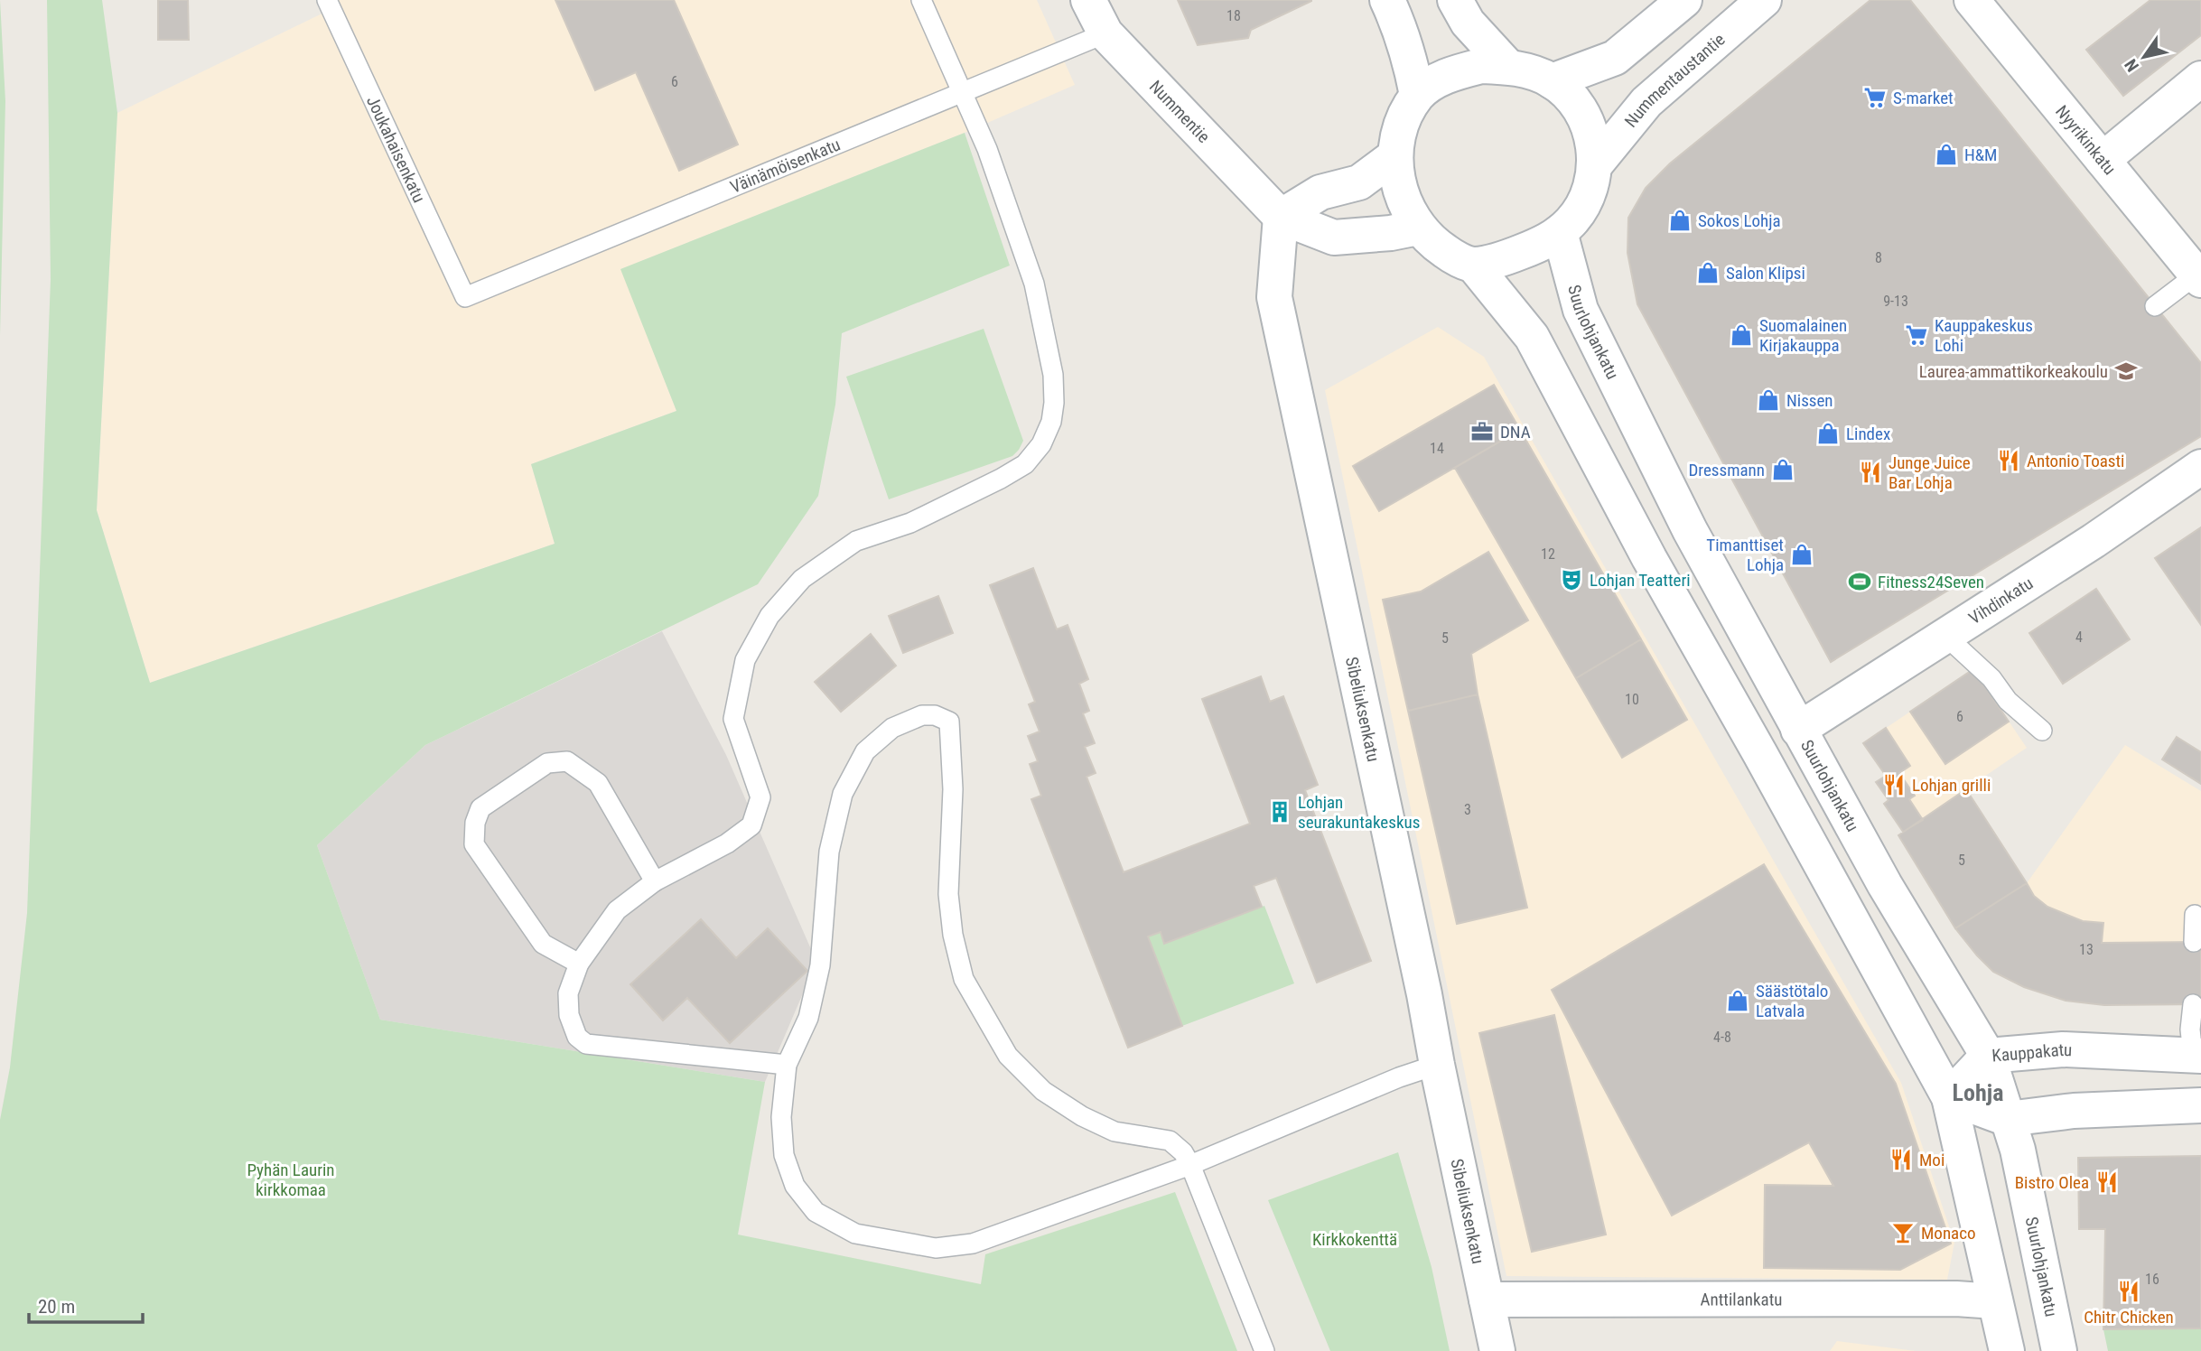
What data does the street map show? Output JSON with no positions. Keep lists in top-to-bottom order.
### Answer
{
  "streets": {
    "main road": [
      "Nummentaustantie",
      "Nummentie",
      "Nyyrikinkatu",
      "Suurlohjankatu",
      "Vihdinkatu",
      "Sibeliuksenkatu",
      "Kauppakatu",
      "Anttilankatu"
    ],
    "lane": ["Joukahaisenkatu", "Väinämöisenkatu"]
  },
  "crossings": [
    ["Nummentaustantie", "Nummentie"],
    ["Nummentaustantie", "Suurlohjankatu"],
    ["Nummentie", "Väinämöisenkatu"],
    ["Nummentie", "Suurlohjankatu"],
    ["Nummentie", "Sibeliuksenkatu"],
    ["Joukahaisenkatu", "Väinämöisenkatu"],
    ["Suurlohjankatu", "Vihdinkatu"],
    ["Suurlohjankatu", "Kauppakatu"],
    ["Sibeliuksenkatu", "Anttilankatu"]
  ],
  "districts": ["Lohja"],
  "parks": ["Pyhän Laurin kirkkomaa", "Kirkkokenttä"],
  "places": {
    "supermarket": ["S-market", "Kauppakeskus Lohi"],
    "shop": [
      "H&M",
      "Sokos Lohja",
      "Salon Klipsi",
      "Suomalainen Kirjakauppa",
      "Nissen",
      "Lindex",
      "Dressmann",
      "Timanttiset Lohja",
      "Säästötalo Latvala"
    ],
    "school or university": ["Laurea-ammattikorkeakoulu"],
    "office": ["DNA"],
    "restaurant": [
      "Antonio Toasti",
      "Junge Juice Bar Lohja",
      "Lohjan grilli",
      "Moi",
      "Bistro Olea",
      "Chitr Chicken"
    ],
    "theatre": ["Lohjan Teatteri"],
    "sports": ["Fitness24Seven"],
    "building": ["Lohjan seurakuntakeskus"],
    "bar": ["Monaco"]
  },
  "house_numbers": [
    "18",
    "6",
    "8",
    "9-13",
    "14",
    "12",
    "4",
    "5",
    "10",
    "6",
    "3",
    "5",
    "13",
    "4-8",
    "16"
  ],
  "scale_bar": "20 m",
  "north": "bottom left"
}
